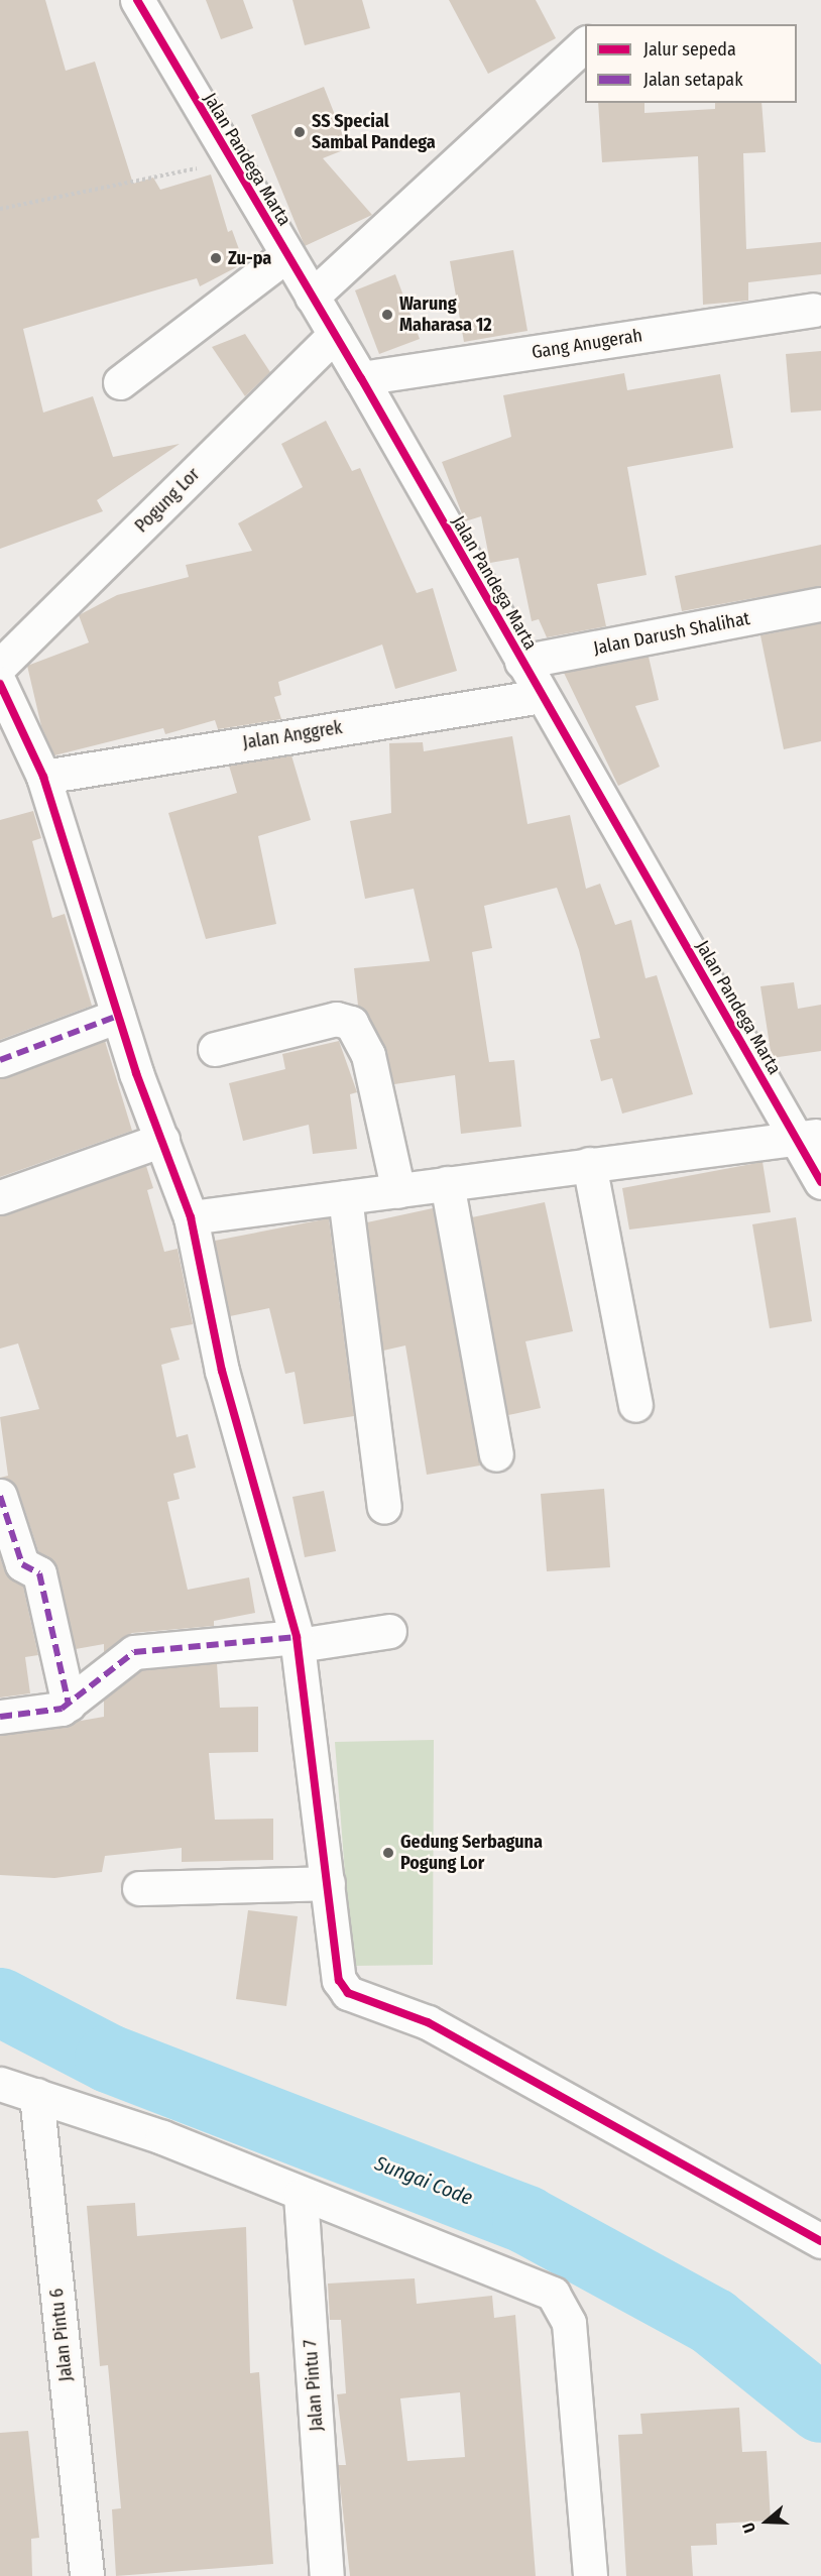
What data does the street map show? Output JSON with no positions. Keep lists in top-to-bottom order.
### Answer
{
  "streets": {
    "street": [
      "Jalan Pandega Marta",
      "Gang Anugerah",
      "Pogung Lor",
      "Jalan Darush Shalihat",
      "Jalan Anggrek",
      "Jalan Pintu 6",
      "Jalan Pintu 7"
    ]
  },
  "crossings": [
    ["Jalan Pandega Marta", "Gang Anugerah"],
    ["Jalan Pandega Marta", "Pogung Lor"],
    ["Jalan Pandega Marta", "Jalan Darush Shalihat"],
    ["Jalan Pandega Marta", "Jalan Anggrek"]
  ],
  "water": ["Sungai Code"],
  "places": [
    "SS Special Sambal Pandega",
    "Zu-pa",
    "Warung Maharasa 12",
    "Gedung Serbaguna Pogung Lor"
  ],
  "legend": ["Jalur sepeda", "Jalan setapak"],
  "north": "left"
}
